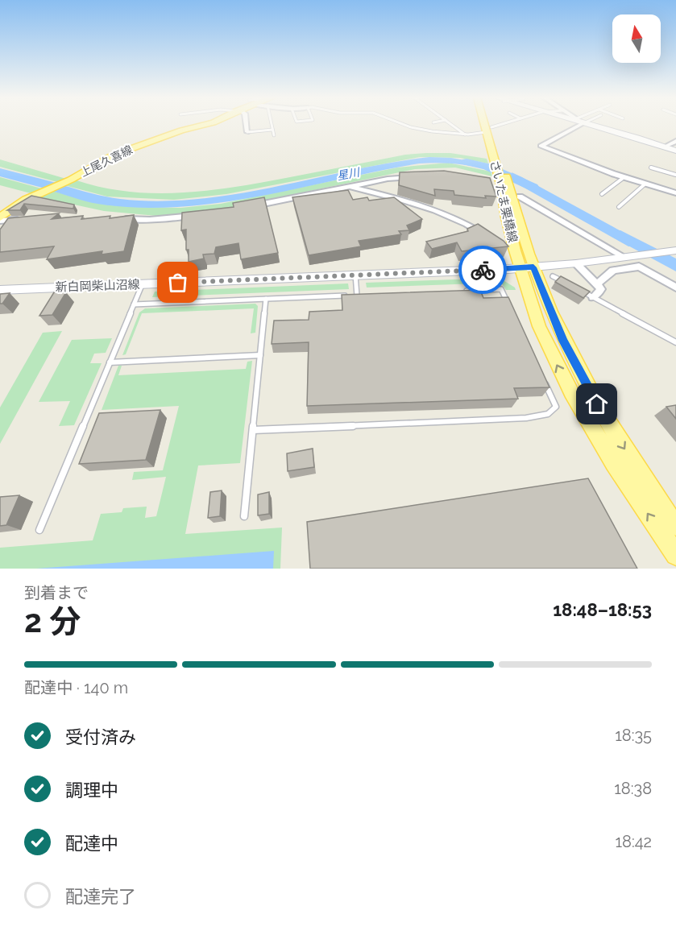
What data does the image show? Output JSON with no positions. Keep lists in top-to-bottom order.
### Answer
{
  "streets": {
    "main road": ["上尾久喜線", "さいたま栗橋線"],
    "street": ["新白岡柴山沼線"]
  },
  "crossings": [
    ["さいたま栗橋線", "新白岡柴山沼線"]
  ],
  "water": ["星川"],
  "north": "top",
  "page": {
    "heading": ["2 分", "到着まで", "18:48–18:53"],
    "bar": "配達中 · 140 m",
    "list": [
      ["受付済み", "18:35"],
      ["調理中", "18:38"],
      ["配達中", "18:42"],
      "配達完了"
    ]
  }
}
